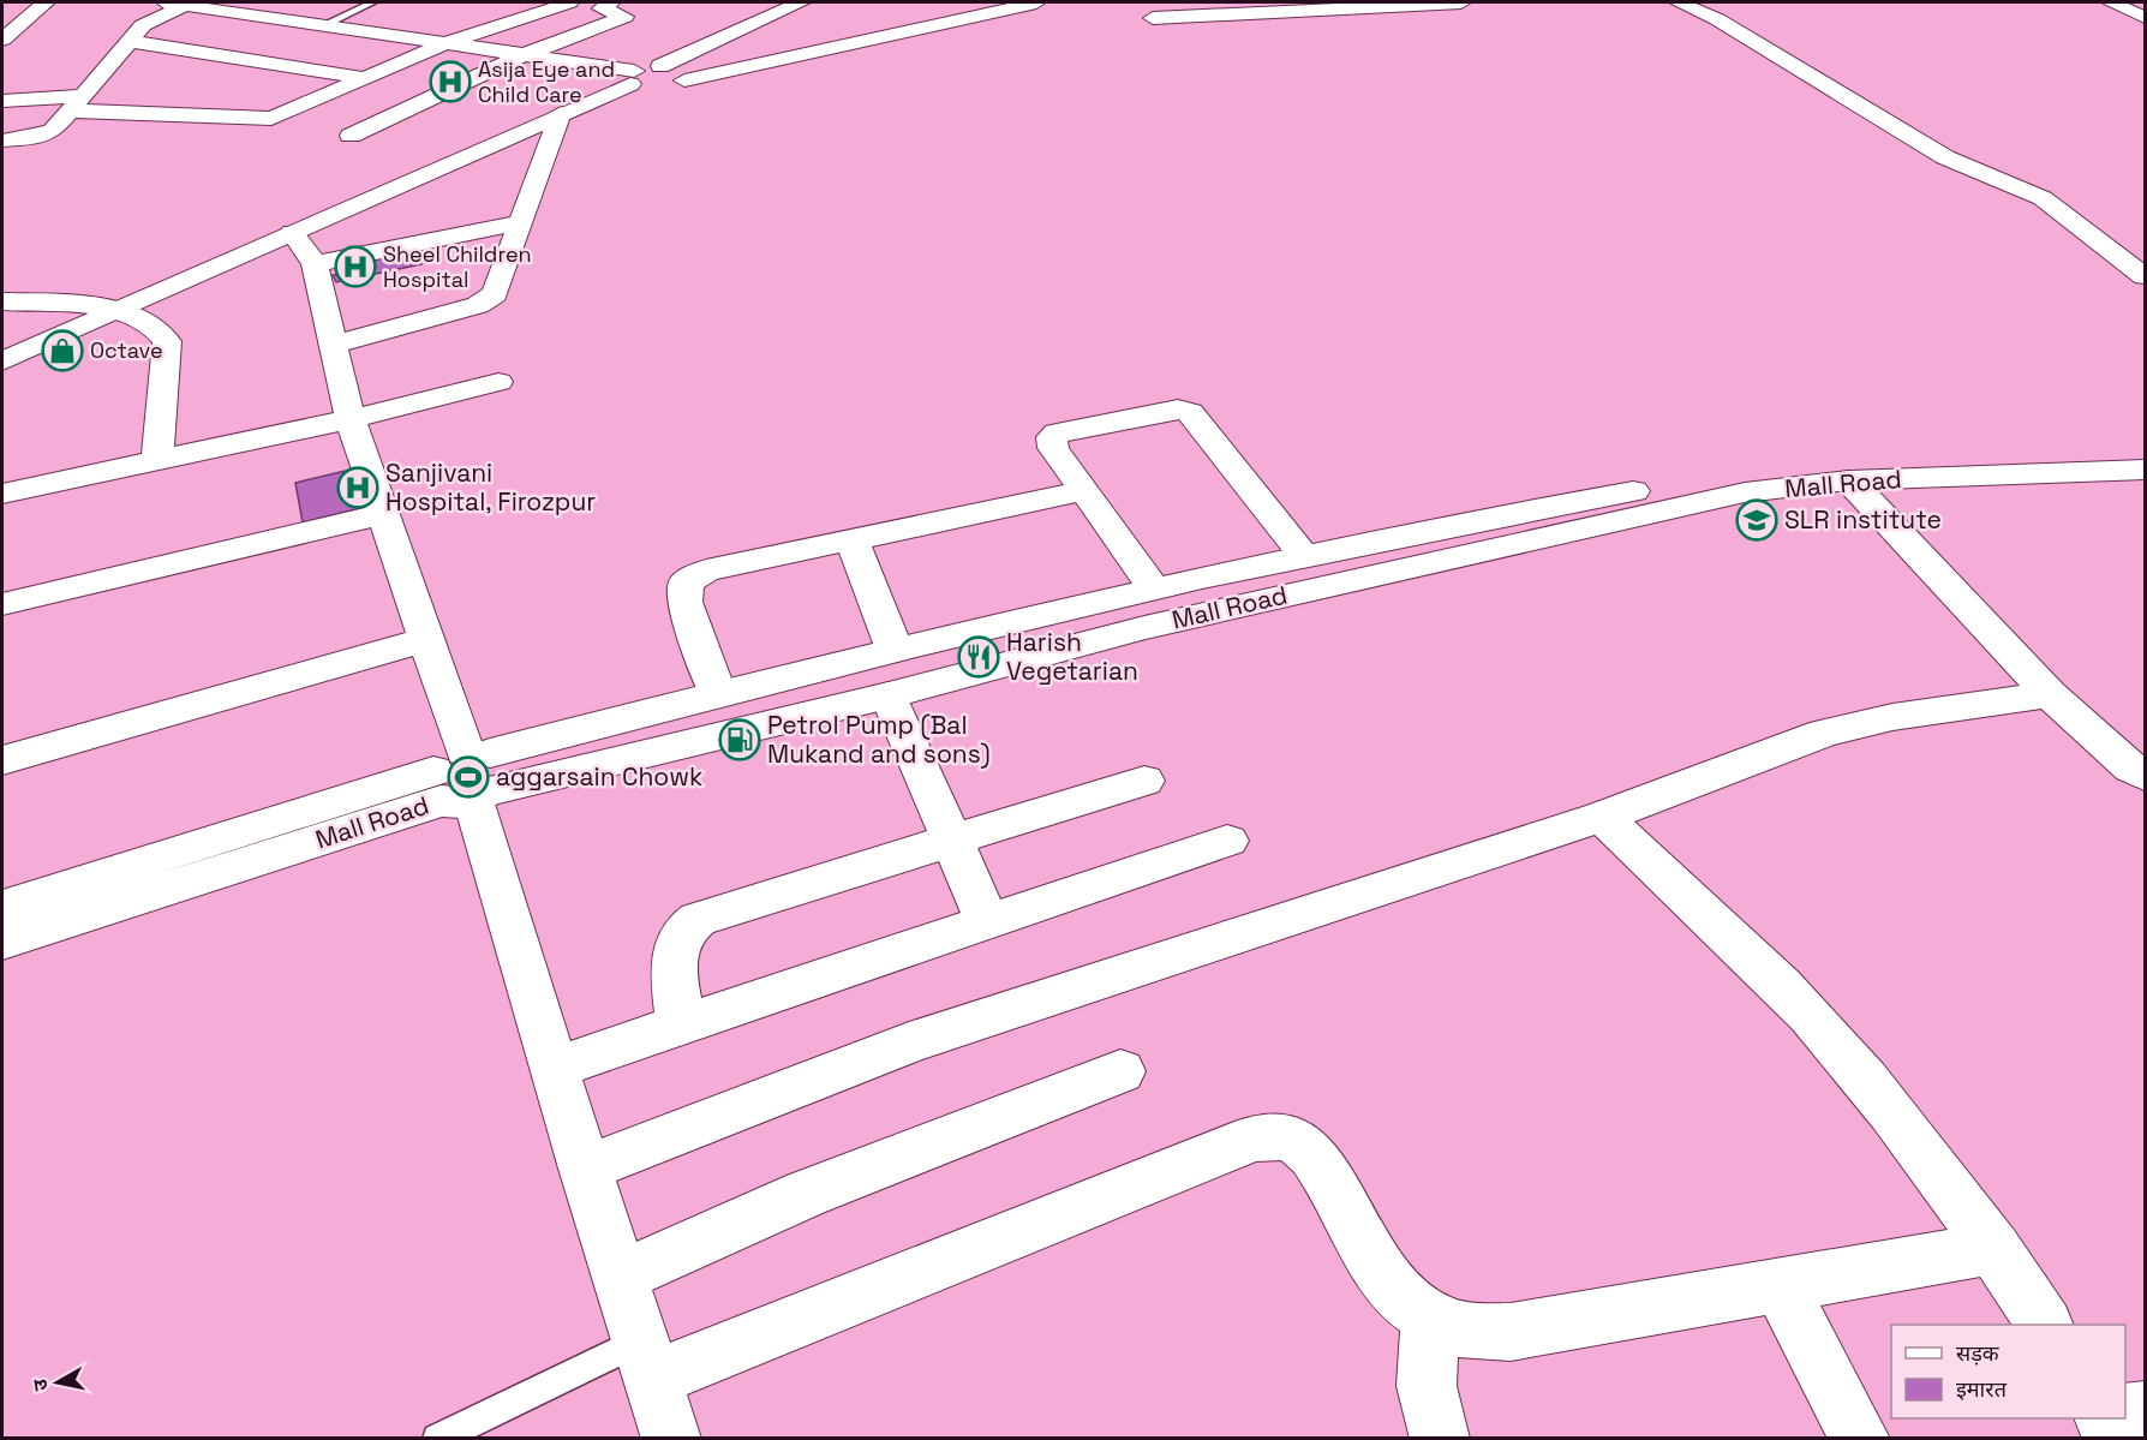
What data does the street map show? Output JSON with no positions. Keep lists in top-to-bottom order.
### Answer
{
  "streets": {
    "main road": ["Mall Road"]
  },
  "places": {
    "hospital": ["Asija Eye and Child Care", "Sheel Children Hospital", "Sanjivani Hospital, Firozpur"],
    "shop": ["Octave"],
    "school or university": ["SLR institute"],
    "restaurant": ["Harish Vegetarian"],
    "fuel station": ["Petrol Pump (Bal Mukand and sons)"],
    "sports": ["aggarsain Chowk"]
  },
  "legend": ["सड़क", "इमारत"],
  "north": "left"
}
